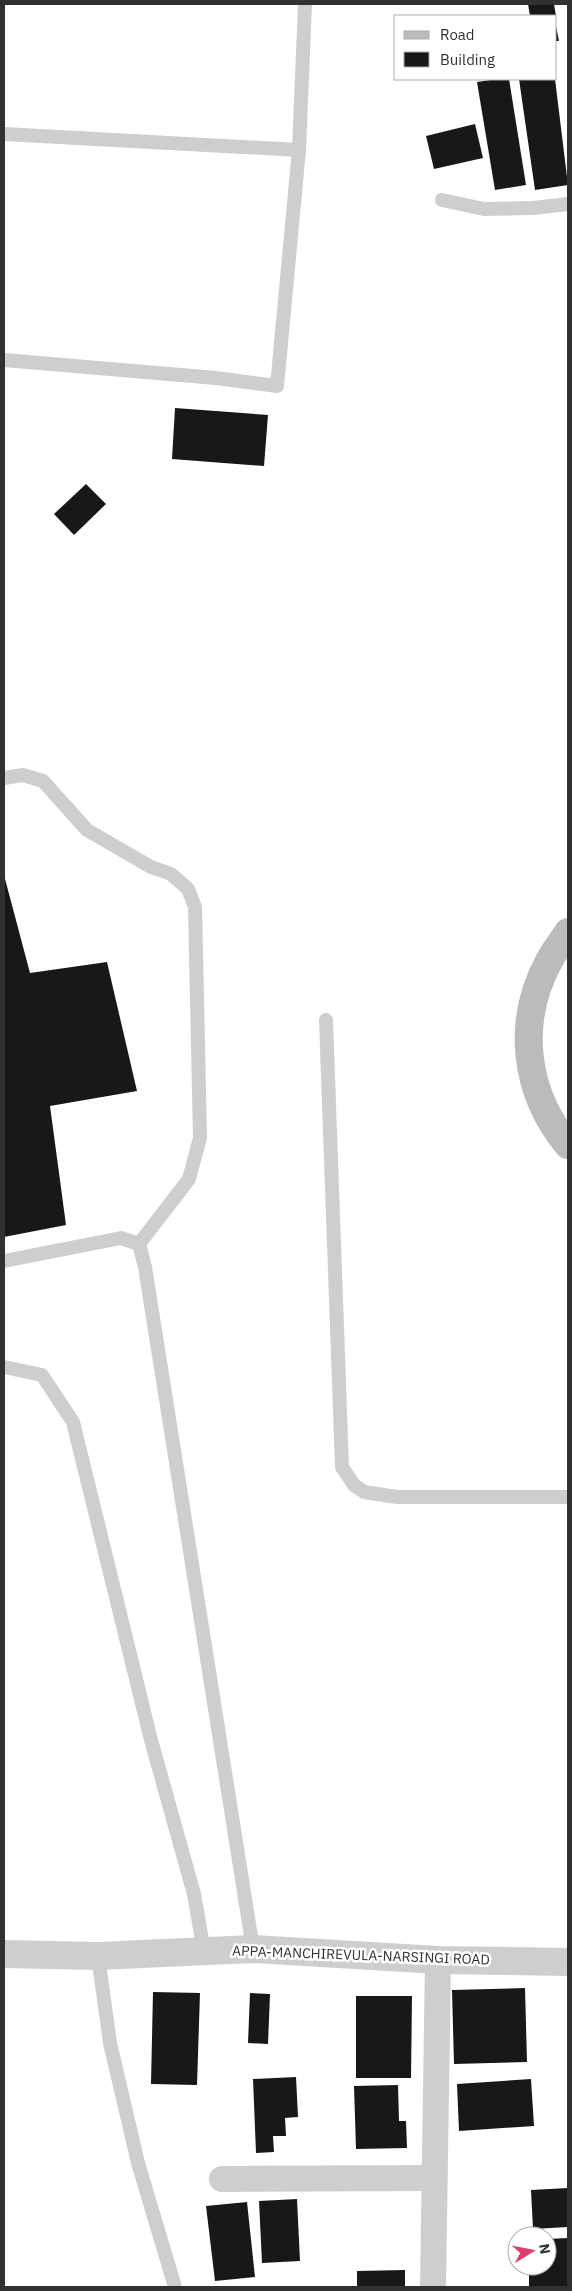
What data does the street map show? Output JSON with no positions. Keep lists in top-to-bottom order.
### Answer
{
  "streets": {
    "street": ["APPA-MANCHIREVULA-NARSINGI ROAD"]
  },
  "legend": ["Road", "Building"],
  "north": "right"
}
